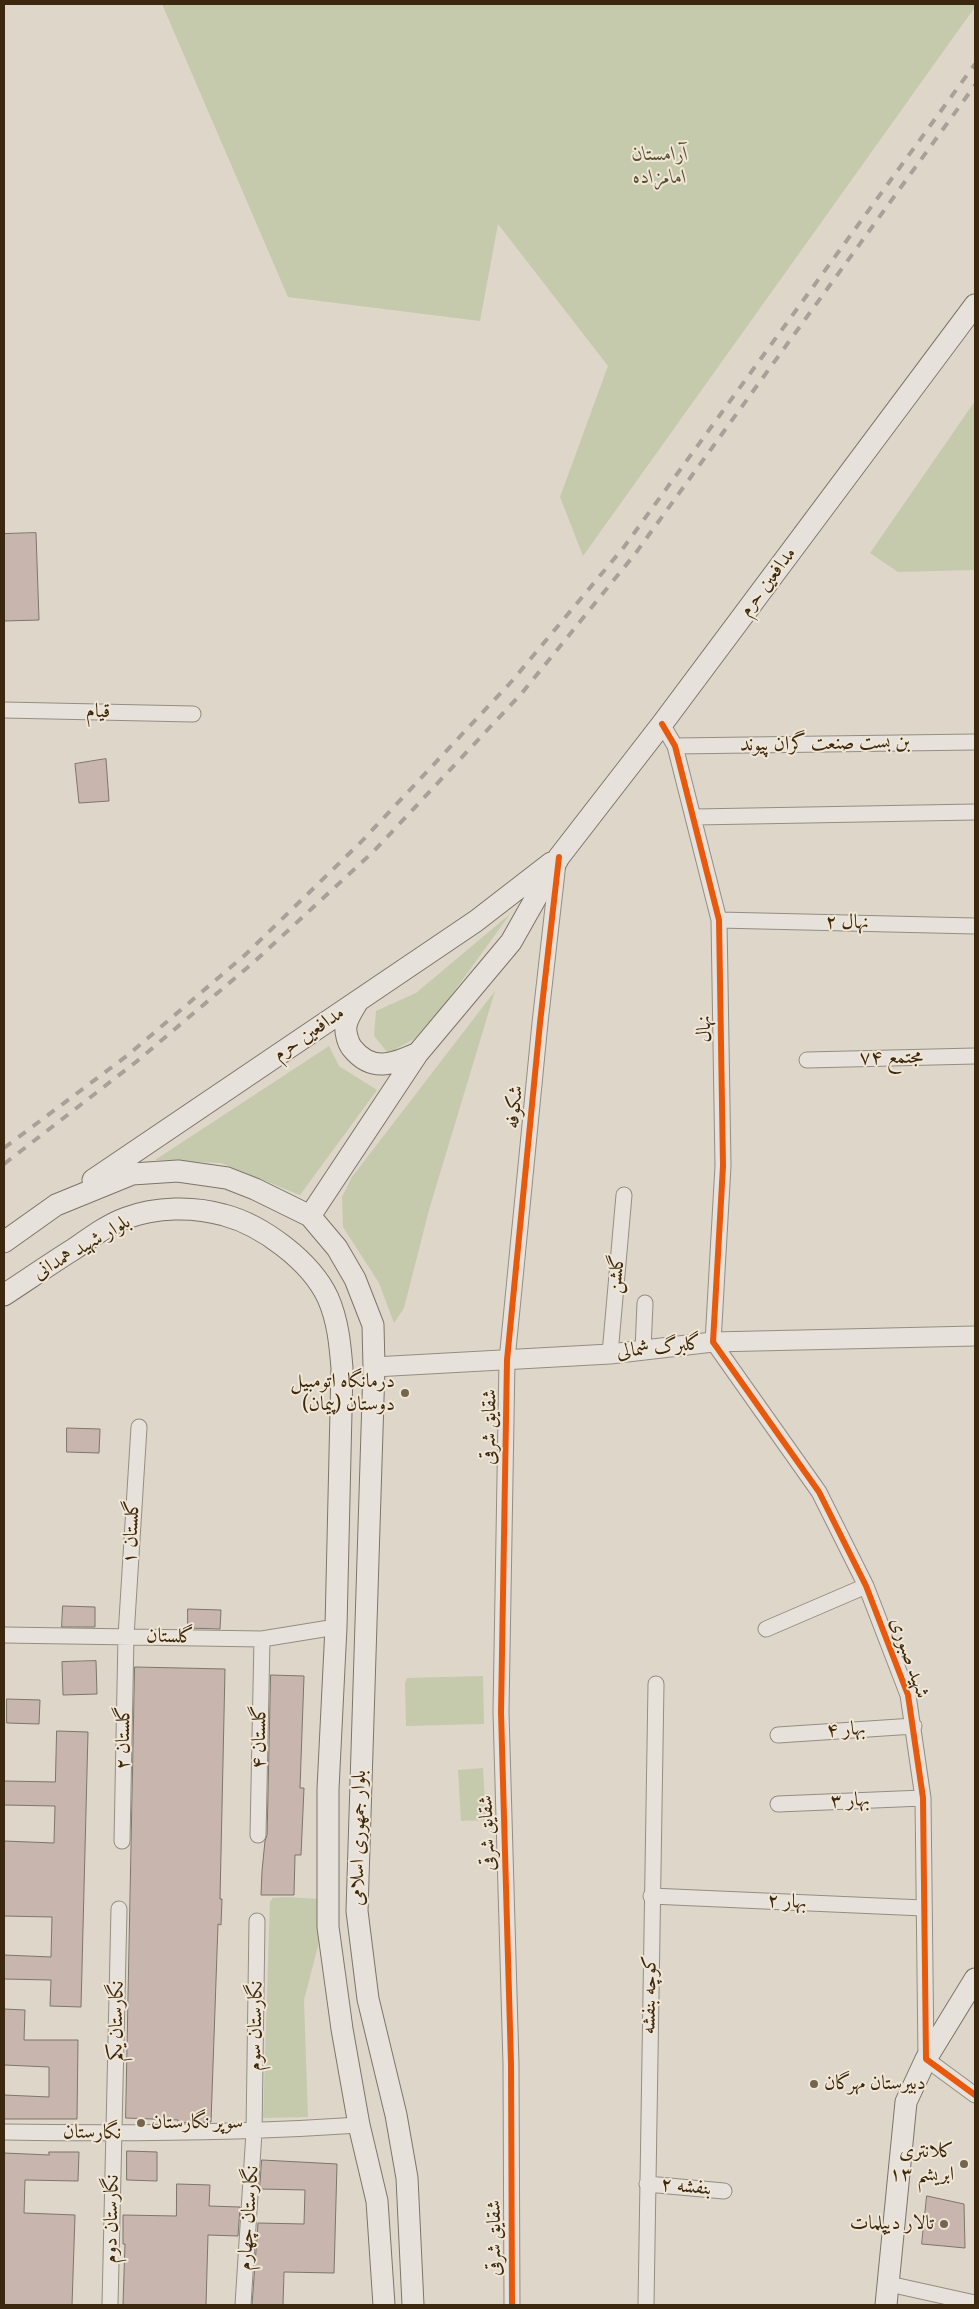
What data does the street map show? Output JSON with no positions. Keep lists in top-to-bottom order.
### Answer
{
  "streets": {
    "main road": ["مدافعین حرم", "بلوار شهید همدانی", "بلوار جمهوری اسلامی"],
    "street": [
      "قیام",
      "بن بست صنعت گران پیوند",
      "نهال ۲",
      "نهال",
      "مجتمع ۷۴",
      "شکوفه",
      "گلشن",
      "گلبرگ شمالی",
      "شقایق شرقی",
      "گلستان ۱",
      "گلستان",
      "شهید صبوری",
      "بهار ۴",
      "گلستان ۴",
      "گلستان ۲",
      "بهار ۳",
      "بهار ۲",
      "کوچه بنفشه",
      "نگارستان یکم",
      "نگارستان سوم",
      "نگارستان",
      "بنفشه ۲",
      "نگارستان چهارم",
      "نگارستان دوم"
    ]
  },
  "crossings": [
    ["مدافعین حرم", "نهال"],
    ["مدافعین حرم", "شکوفه"],
    ["بن بست صنعت گران پیوند", "نهال"],
    ["نهال ۲", "نهال"],
    ["نهال", "گلبرگ شمالی"],
    ["نهال", "شهید صبوری"],
    ["شکوفه", "گلبرگ شمالی"],
    ["شکوفه", "شقایق شرقی"],
    ["بلوار شهید همدانی", "بلوار جمهوری اسلامی"],
    ["گلشن", "گلبرگ شمالی"],
    ["گلبرگ شمالی", "شقایق شرقی"],
    ["گلبرگ شمالی", "شهید صبوری"],
    ["گلبرگ شمالی", "بلوار جمهوری اسلامی"],
    ["گلستان ۱", "گلستان"],
    ["گلستان ۱", "گلستان ۲"],
    ["گلستان", "گلستان ۴"],
    ["گلستان", "گلستان ۲"],
    ["گلستان", "بلوار جمهوری اسلامی"],
    ["شهید صبوری", "بهار ۴"],
    ["شهید صبوری", "بهار ۳"],
    ["شهید صبوری", "بهار ۲"],
    ["بلوار جمهوری اسلامی", "نگارستان"],
    ["بهار ۲", "کوچه بنفشه"],
    ["کوچه بنفشه", "بنفشه ۲"],
    ["نگارستان یکم", "نگارستان"],
    ["نگارستان یکم", "نگارستان دوم"],
    ["نگارستان سوم", "نگارستان"],
    ["نگارستان سوم", "نگارستان چهارم"],
    ["نگارستان", "نگارستان چهارم"],
    ["نگارستان", "نگارستان دوم"]
  ],
  "parks": ["آرامستان امامزاده"],
  "places": [
    "درمانگاه اتومبیل دوستان (پیمان)",
    "دبیرستان مهرگان",
    "سوپر نگارستان",
    "کلانتری ۱۳ ابریشم",
    "تالار دیپلمات"
  ]
}
